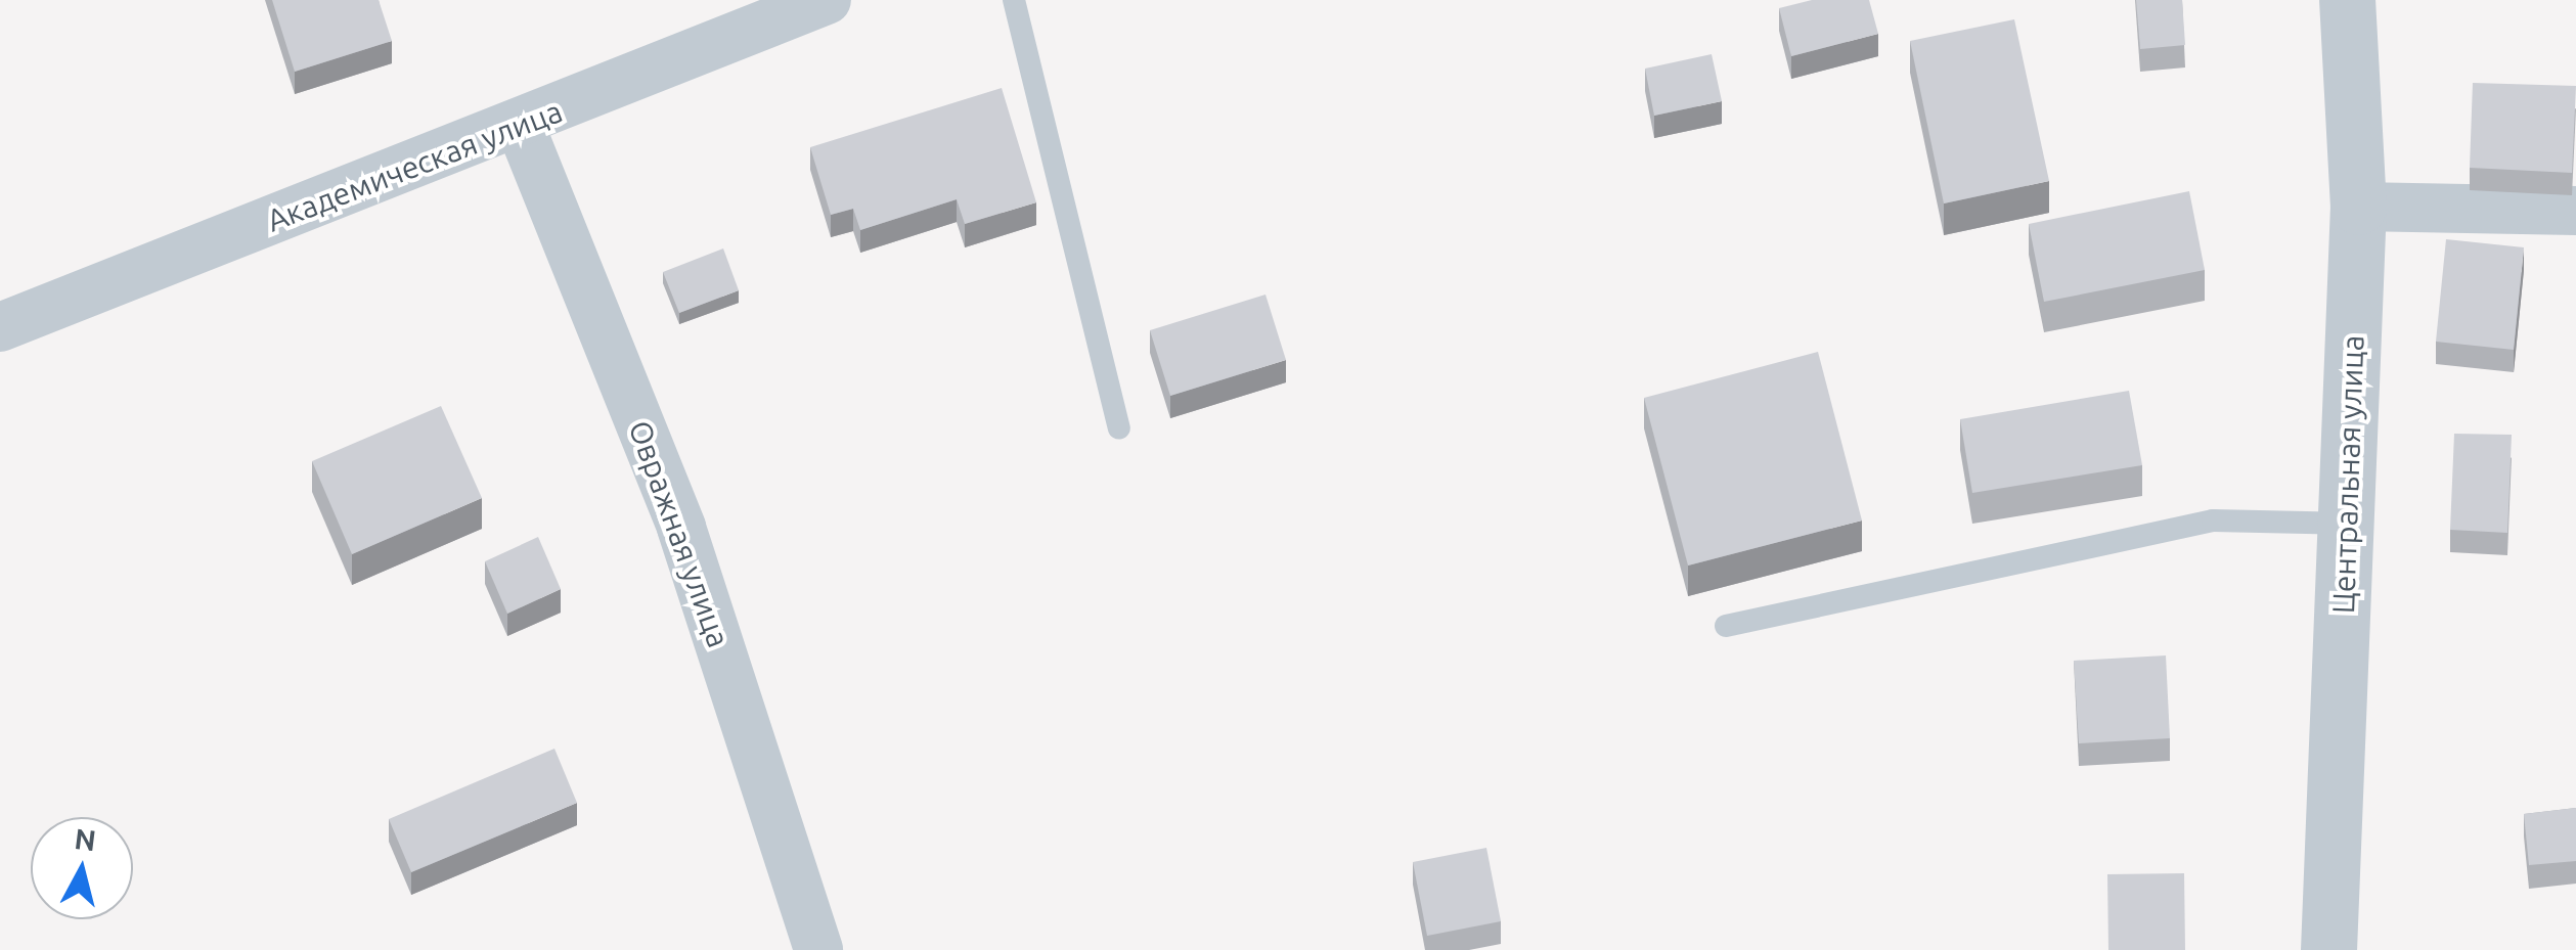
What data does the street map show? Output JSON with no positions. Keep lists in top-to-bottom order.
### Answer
{
  "streets": {
    "street": ["Академическая улица", "Центральная улица", "Овражная улица"]
  },
  "crossings": [
    ["Академическая улица", "Овражная улица"]
  ],
  "north": "top"
}
